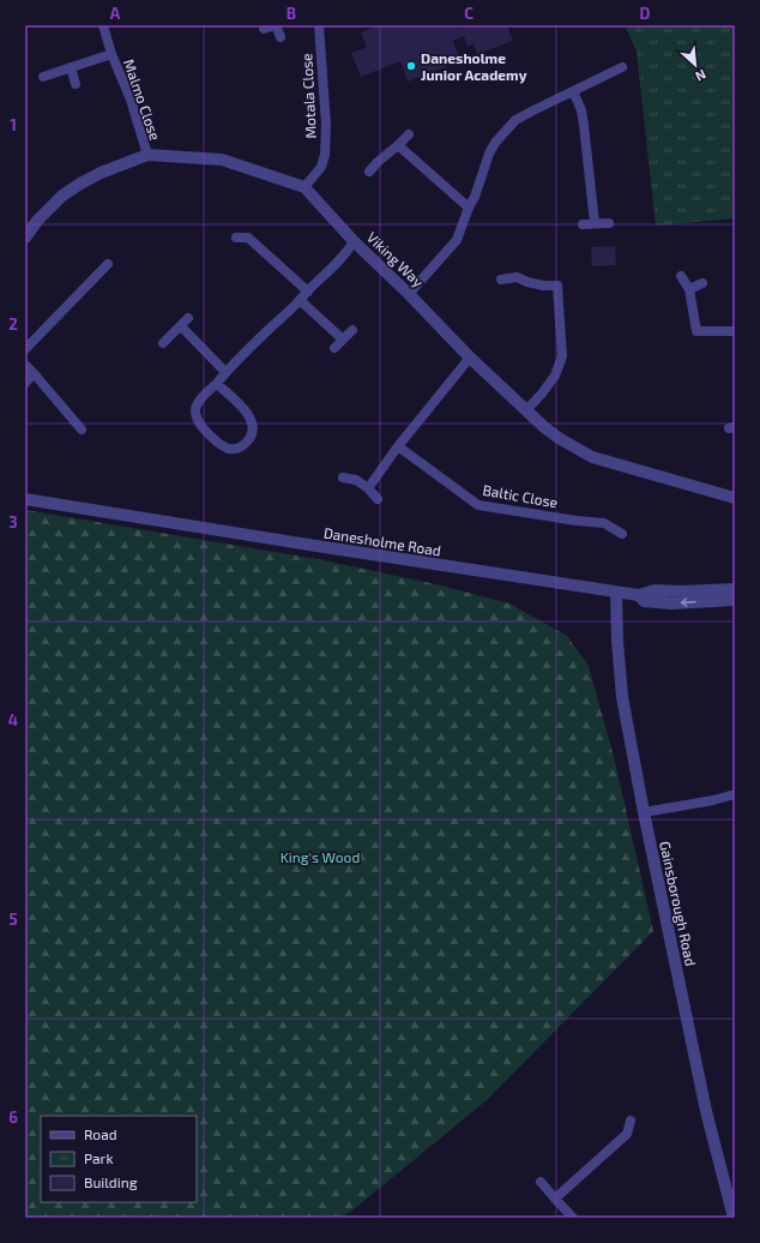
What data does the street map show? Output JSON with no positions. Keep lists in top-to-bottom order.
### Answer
{
  "streets": {
    "street": [
      "Motala Close",
      "Malmo Close",
      "Viking Way",
      "Baltic Close",
      "Danesholme Road",
      "Gainsborough Road"
    ]
  },
  "crossings": [
    ["Motala Close", "Viking Way"],
    ["Malmo Close", "Viking Way"],
    ["Danesholme Road", "Gainsborough Road"]
  ],
  "parks": ["King's Wood"],
  "places": ["Danesholme Junior Academy"],
  "legend": ["Road", "Park", "Building"],
  "north": "bottom right",
  "grid": {
    "columns": [
      "A",
      "B",
      "C",
      "D"
    ],
    "rows": [
      "1",
      "2",
      "3",
      "4",
      "5",
      "6"
    ]
  }
}
